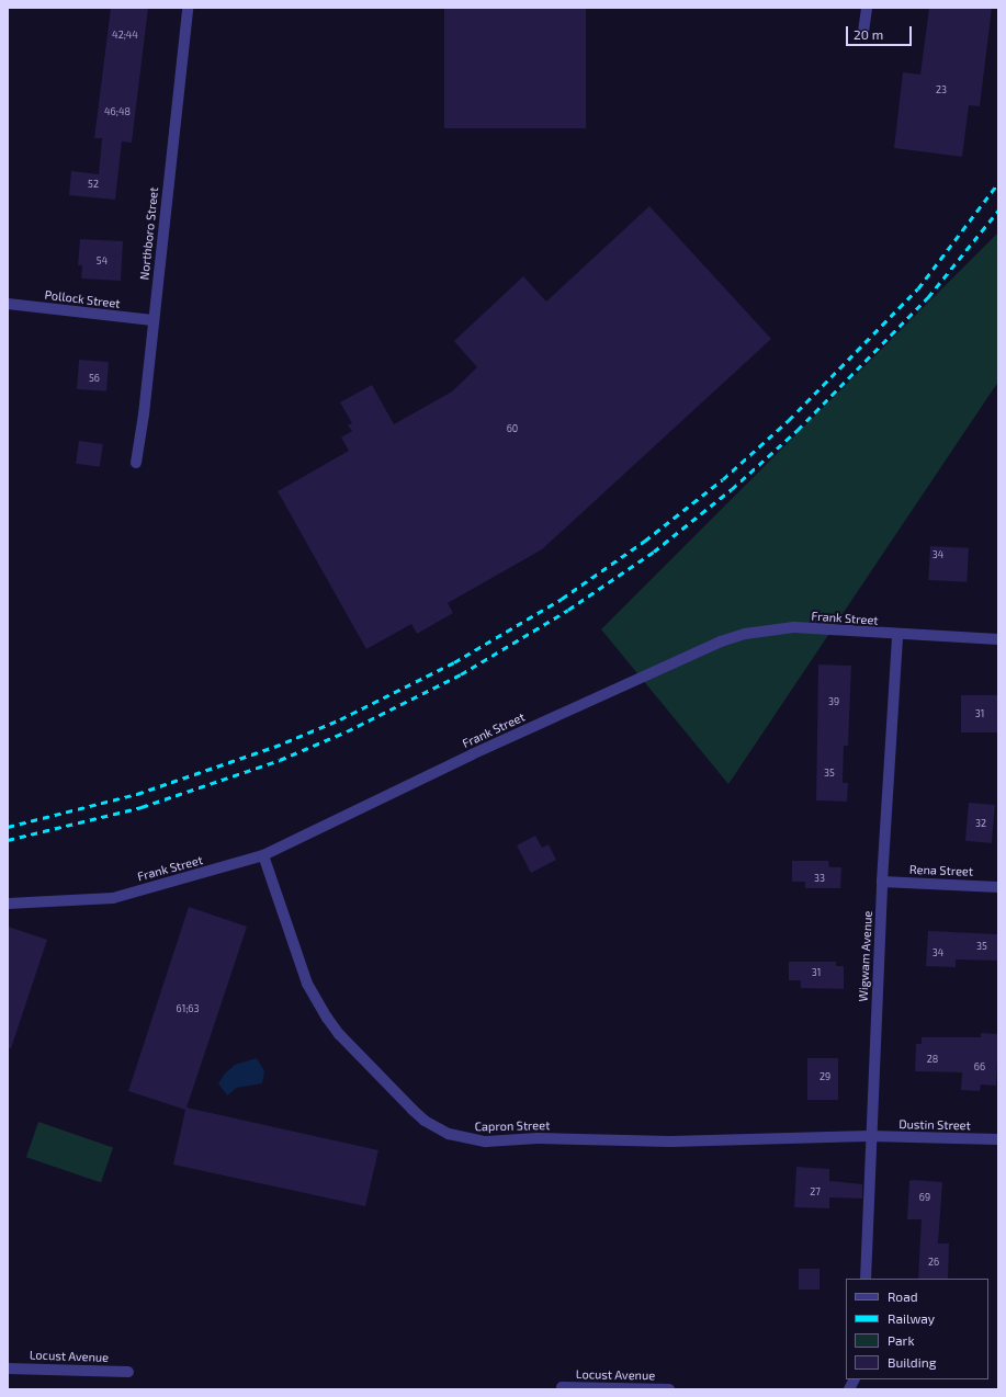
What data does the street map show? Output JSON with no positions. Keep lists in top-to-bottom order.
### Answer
{
  "streets": {
    "street": [
      "Northboro Street",
      "Pollock Street",
      "Frank Street",
      "Rena Street",
      "Wigwam Avenue",
      "Dustin Street",
      "Capron Street",
      "Locust Avenue"
    ]
  },
  "crossings": [
    ["Northboro Street", "Pollock Street"],
    ["Frank Street", "Wigwam Avenue"],
    ["Frank Street", "Capron Street"],
    ["Rena Street", "Wigwam Avenue"],
    ["Wigwam Avenue", "Dustin Street"],
    ["Wigwam Avenue", "Capron Street"],
    ["Dustin Street", "Capron Street"]
  ],
  "house_numbers": [
    "42;44",
    "23",
    "46;48",
    "52",
    "54",
    "56",
    "60",
    "34",
    "39",
    "31",
    "35",
    "32",
    "33",
    "35",
    "34",
    "31",
    "61;63",
    "28",
    "66",
    "29",
    "27",
    "69",
    "26"
  ],
  "legend": [
    "Road",
    "Railway",
    "Park",
    "Building"
  ],
  "scale_bar": "20 m"
}
